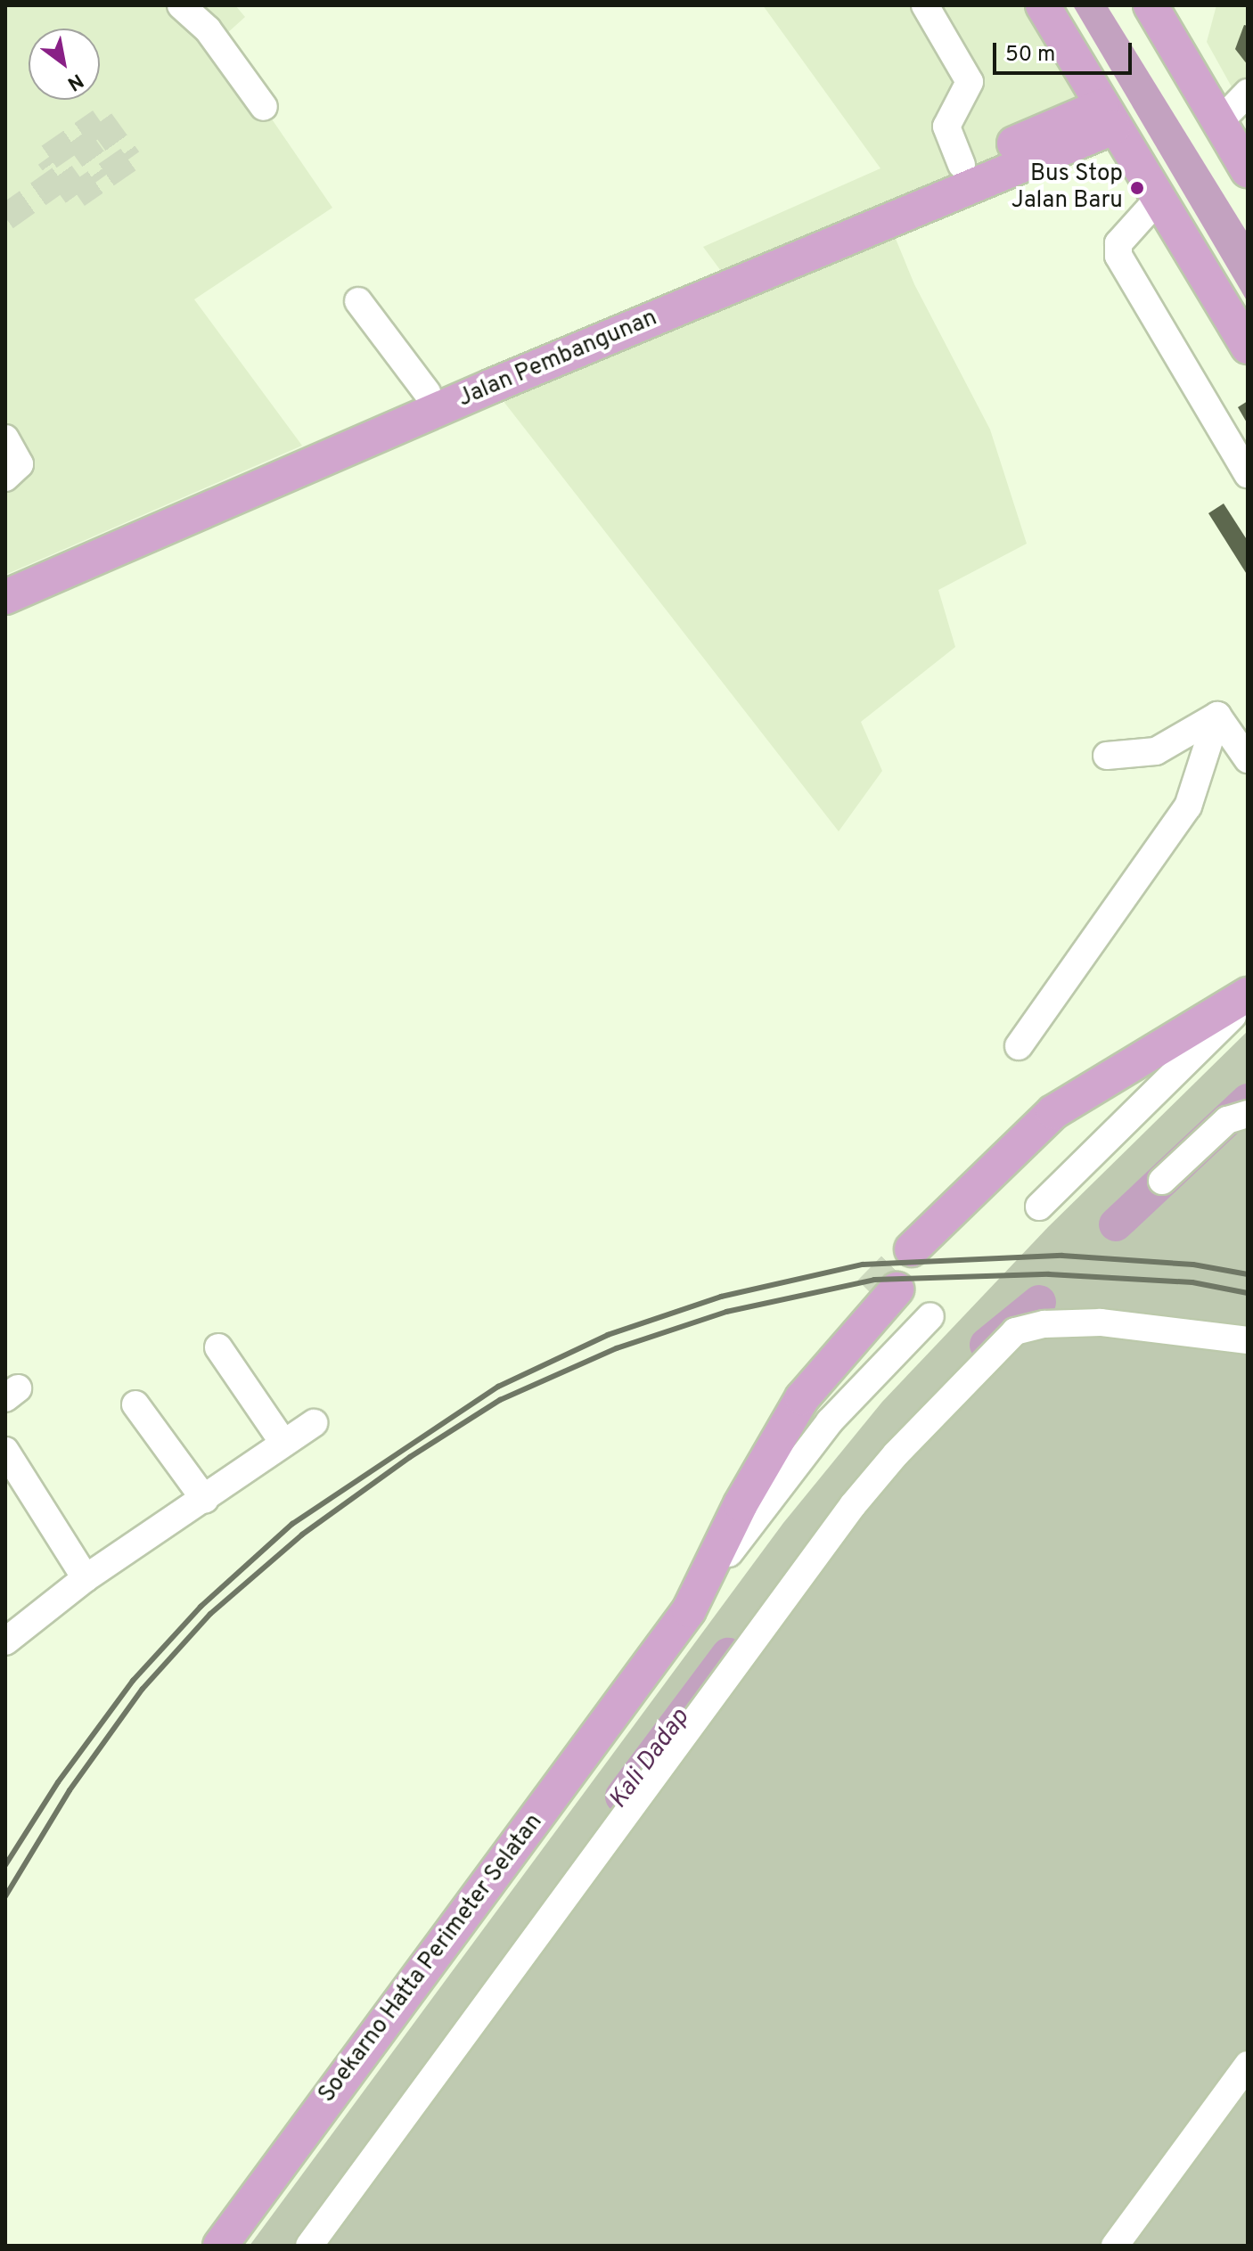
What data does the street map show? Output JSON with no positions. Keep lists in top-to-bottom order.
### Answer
{
  "streets": {
    "main road": ["Jalan Pembangunan", "Soekarno Hatta Perimeter Selatan"]
  },
  "water": ["Kali Dadap"],
  "places": ["Bus Stop Jalan Baru"],
  "scale_bar": "50 m",
  "north": "bottom right"
}
